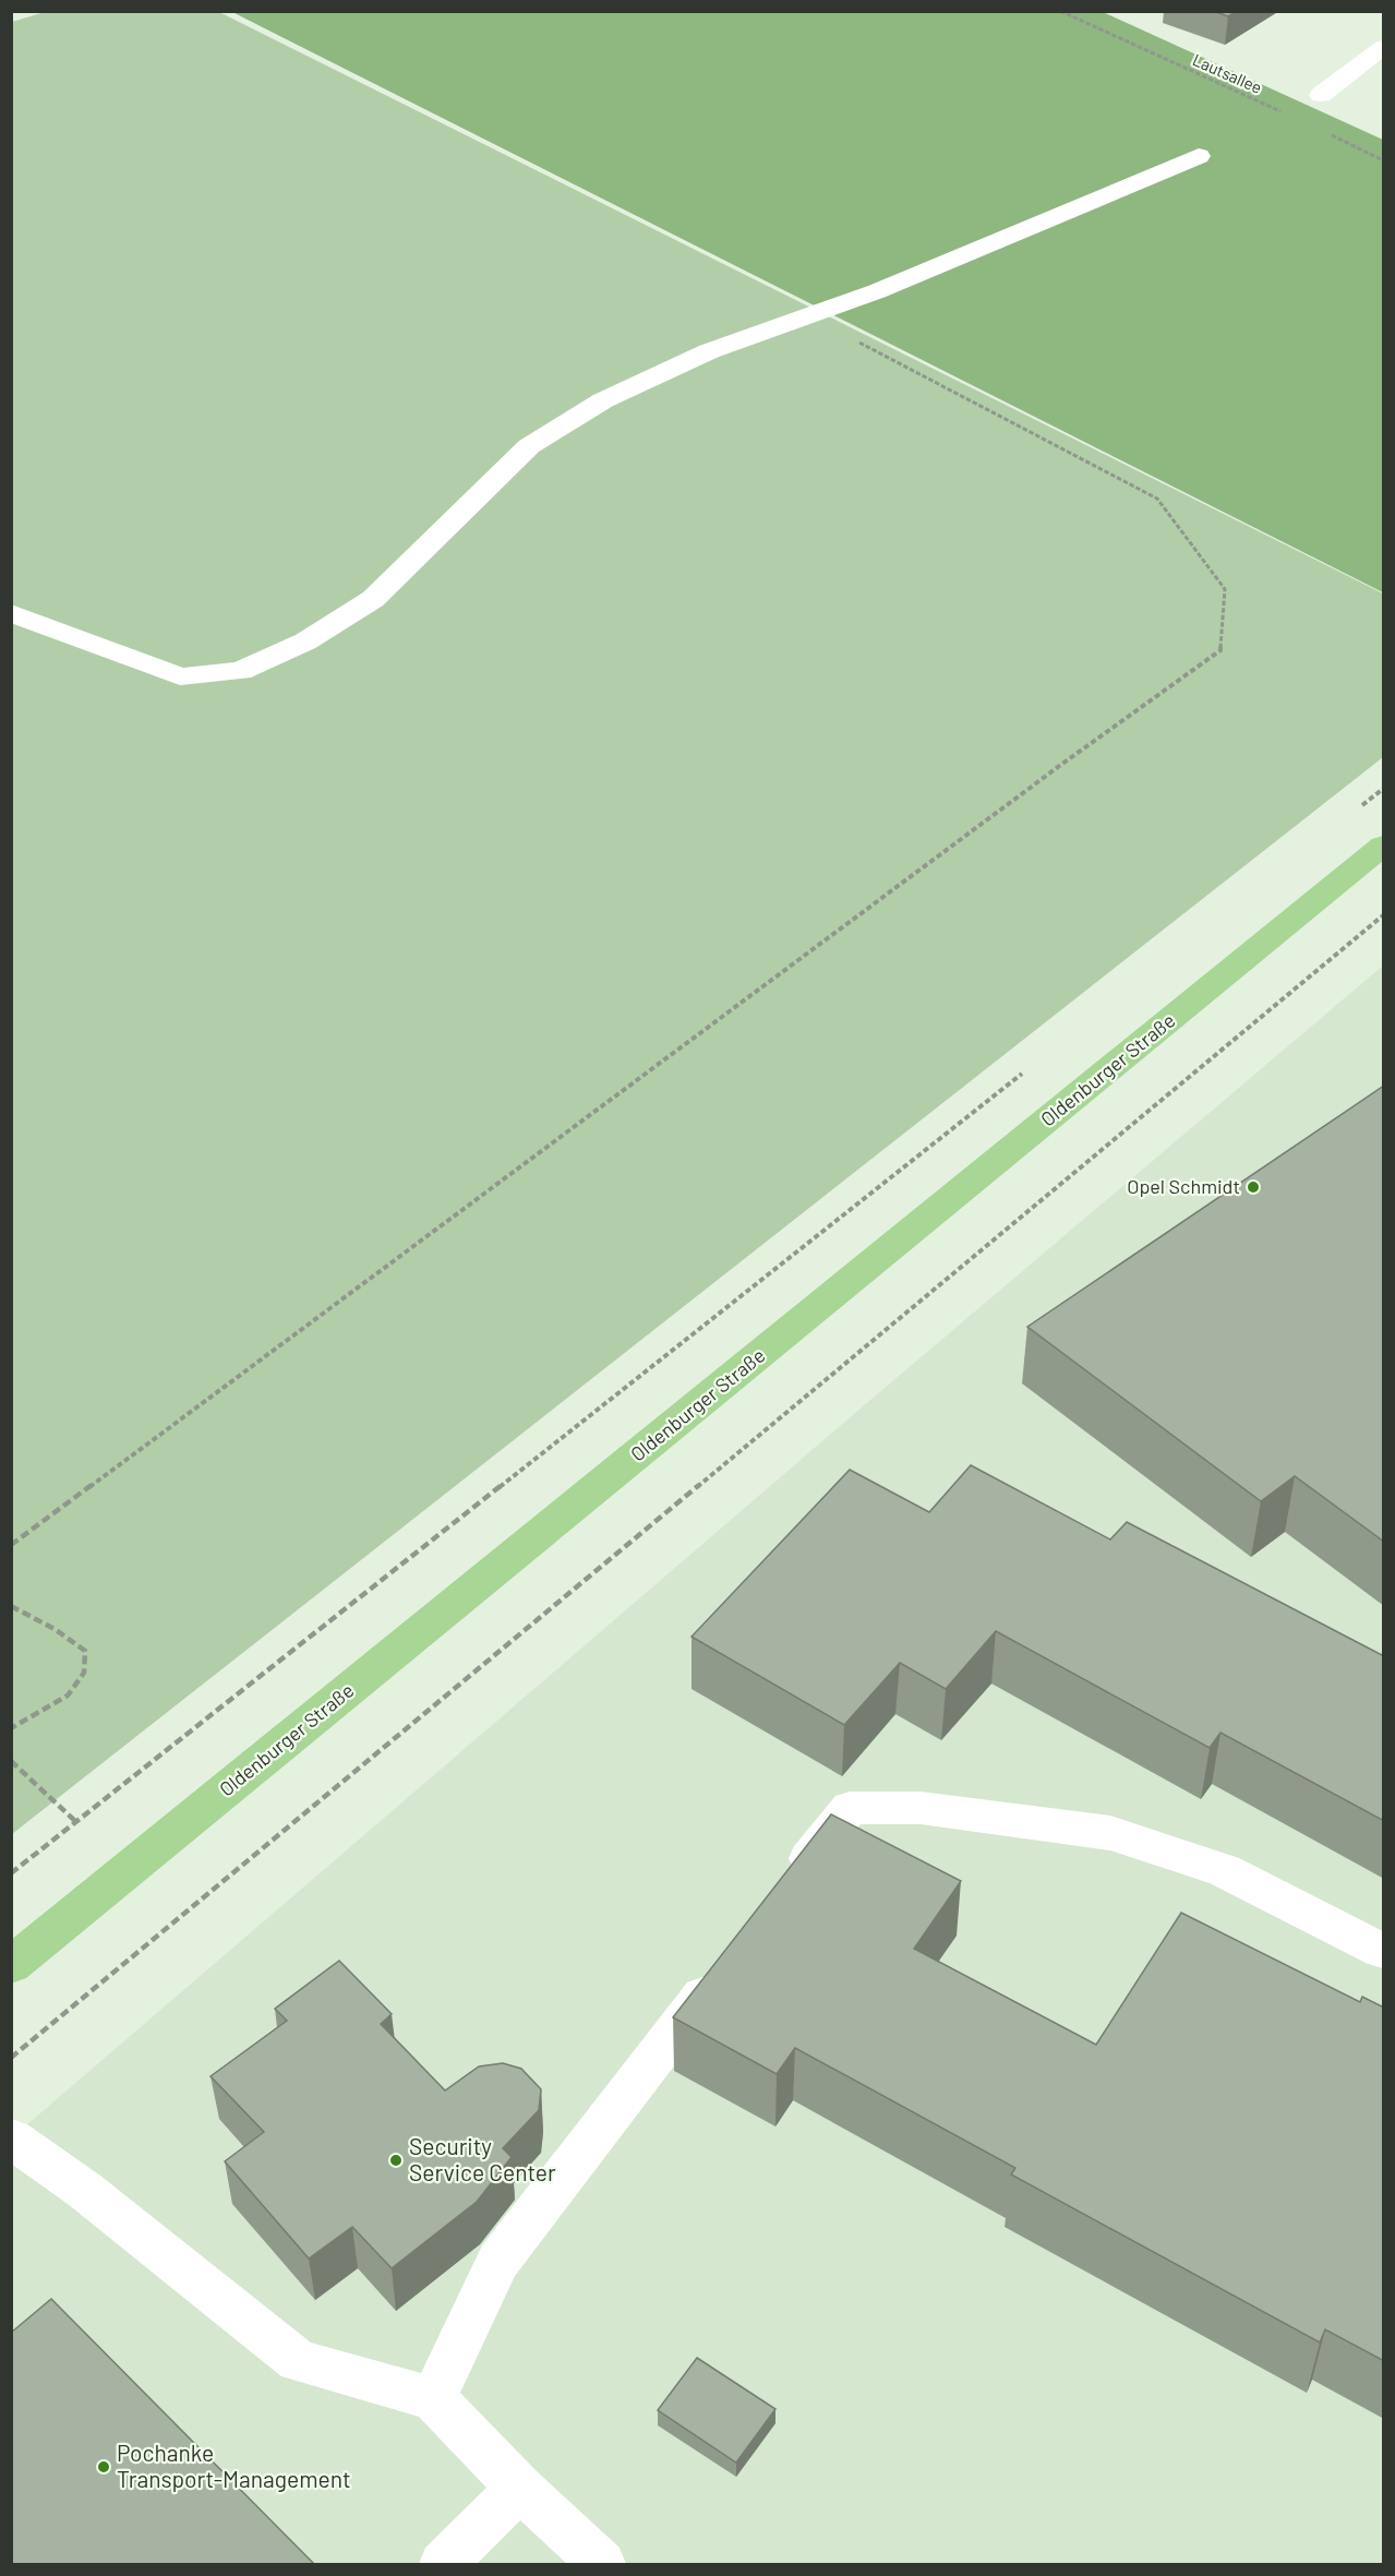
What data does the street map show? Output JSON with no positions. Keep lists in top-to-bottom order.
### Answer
{
  "streets": {
    "main road": ["Oldenburger Straße"],
    "path": ["Lautsallee"]
  },
  "places": ["Opel Schmidt", "Security Service Center", "Pochanke Transport-Management"]
}
